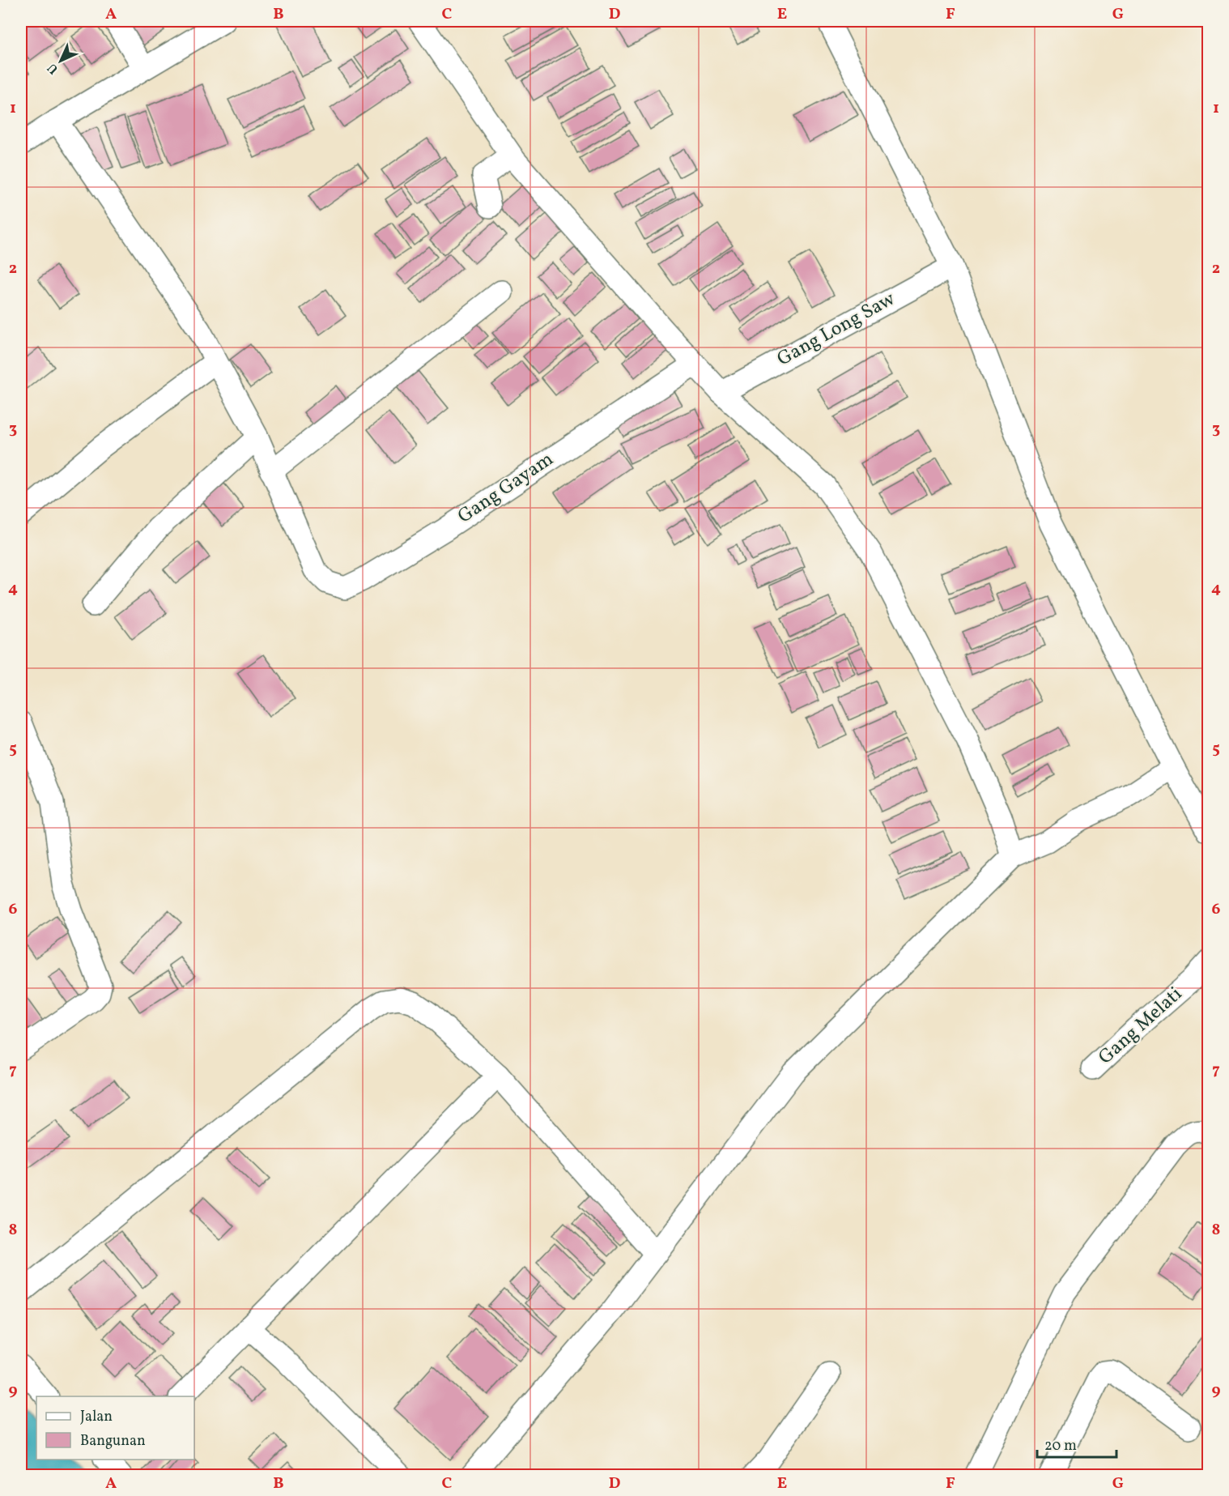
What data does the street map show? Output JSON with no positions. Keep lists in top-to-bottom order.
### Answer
{
  "streets": {
    "street": ["Gang Long Saw", "Gang Gayam", "Gang Melati"]
  },
  "legend": ["Jalan", "Bangunan"],
  "scale_bar": "20 m",
  "north": "bottom left",
  "grid": {
    "columns": [
      "A",
      "B",
      "C",
      "D",
      "E",
      "F",
      "G"
    ],
    "rows": [
      "1",
      "2",
      "3",
      "4",
      "5",
      "6",
      "7",
      "8",
      "9"
    ]
  }
}
